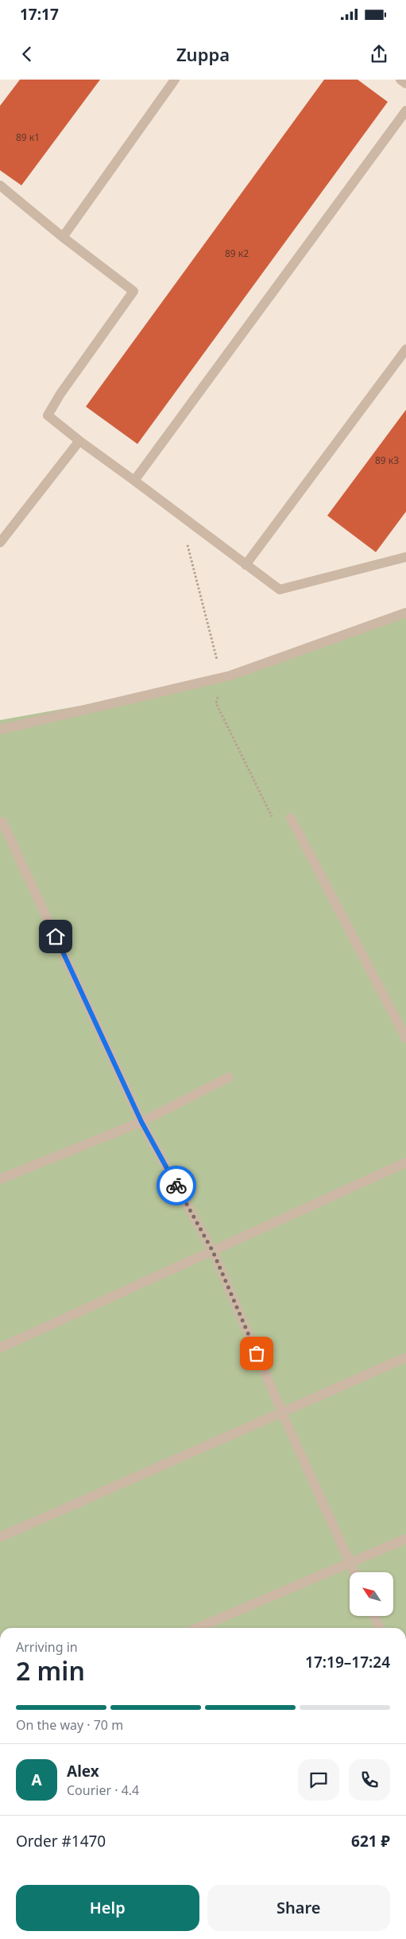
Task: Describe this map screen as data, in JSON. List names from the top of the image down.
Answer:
{
  "house_numbers": ["89 к1", "89 к2", "89 к3"],
  "north": "top left",
  "page": {
    "status": "17:17",
    "header": "Zuppa",
    "heading": ["2 min", "Arriving in", "17:19–17:24"],
    "panel": [
      "Alex",
      "Courier · 4.4",
      "Order #1470",
      "621 ₽"
    ],
    "bar": "On the way · 70 m",
    "round": "A",
    "buttons": ["Help", "Share"]
  }
}
